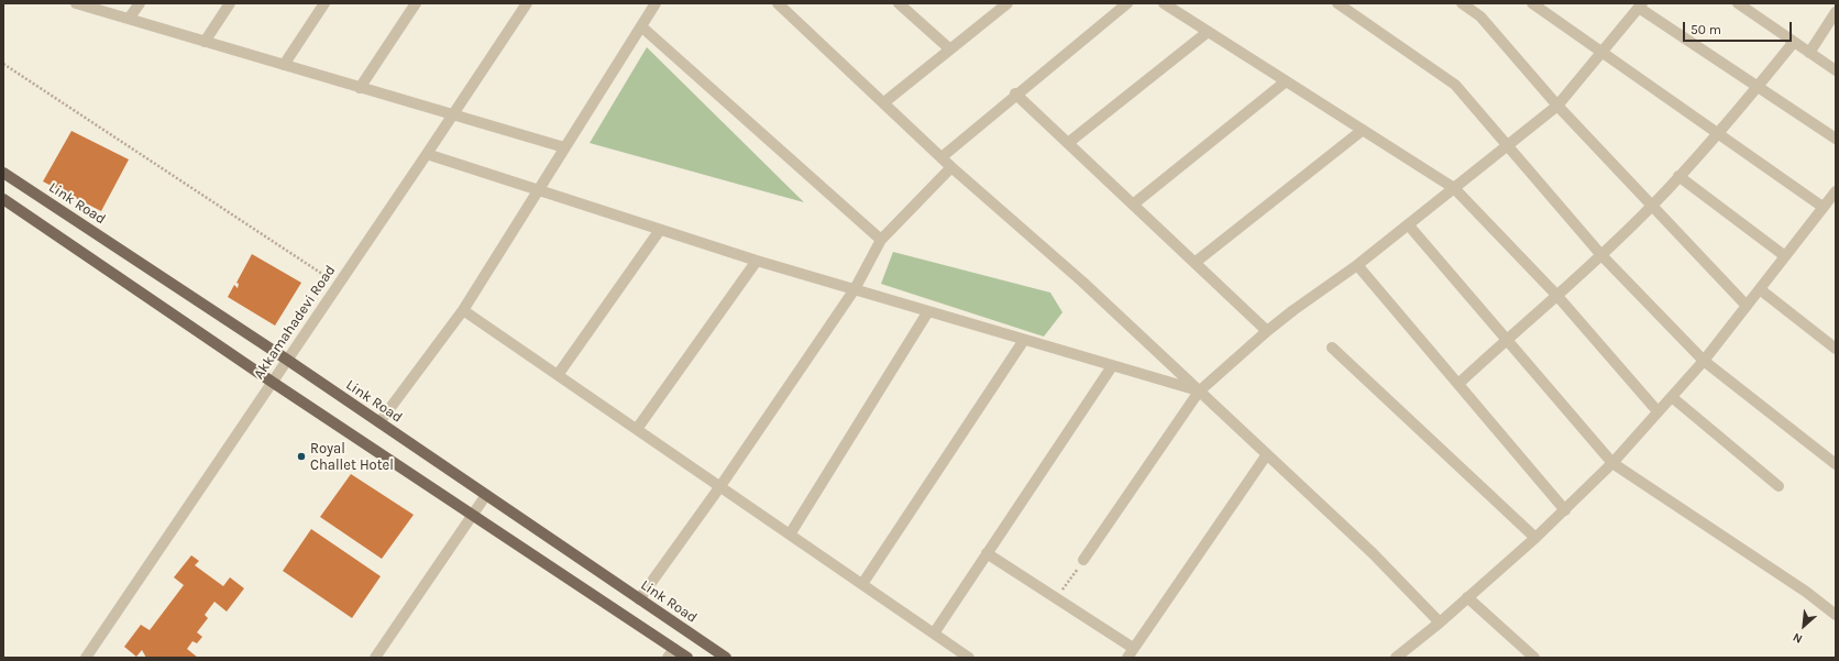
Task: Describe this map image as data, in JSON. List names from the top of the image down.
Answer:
{
  "streets": {
    "main road": ["Link Road"],
    "street": ["Akkamahadevi Road"]
  },
  "crossings": [
    ["Link Road", "Akkamahadevi Road"]
  ],
  "places": ["Royal Challet Hotel"],
  "scale_bar": "50 m",
  "north": "bottom left"
}
